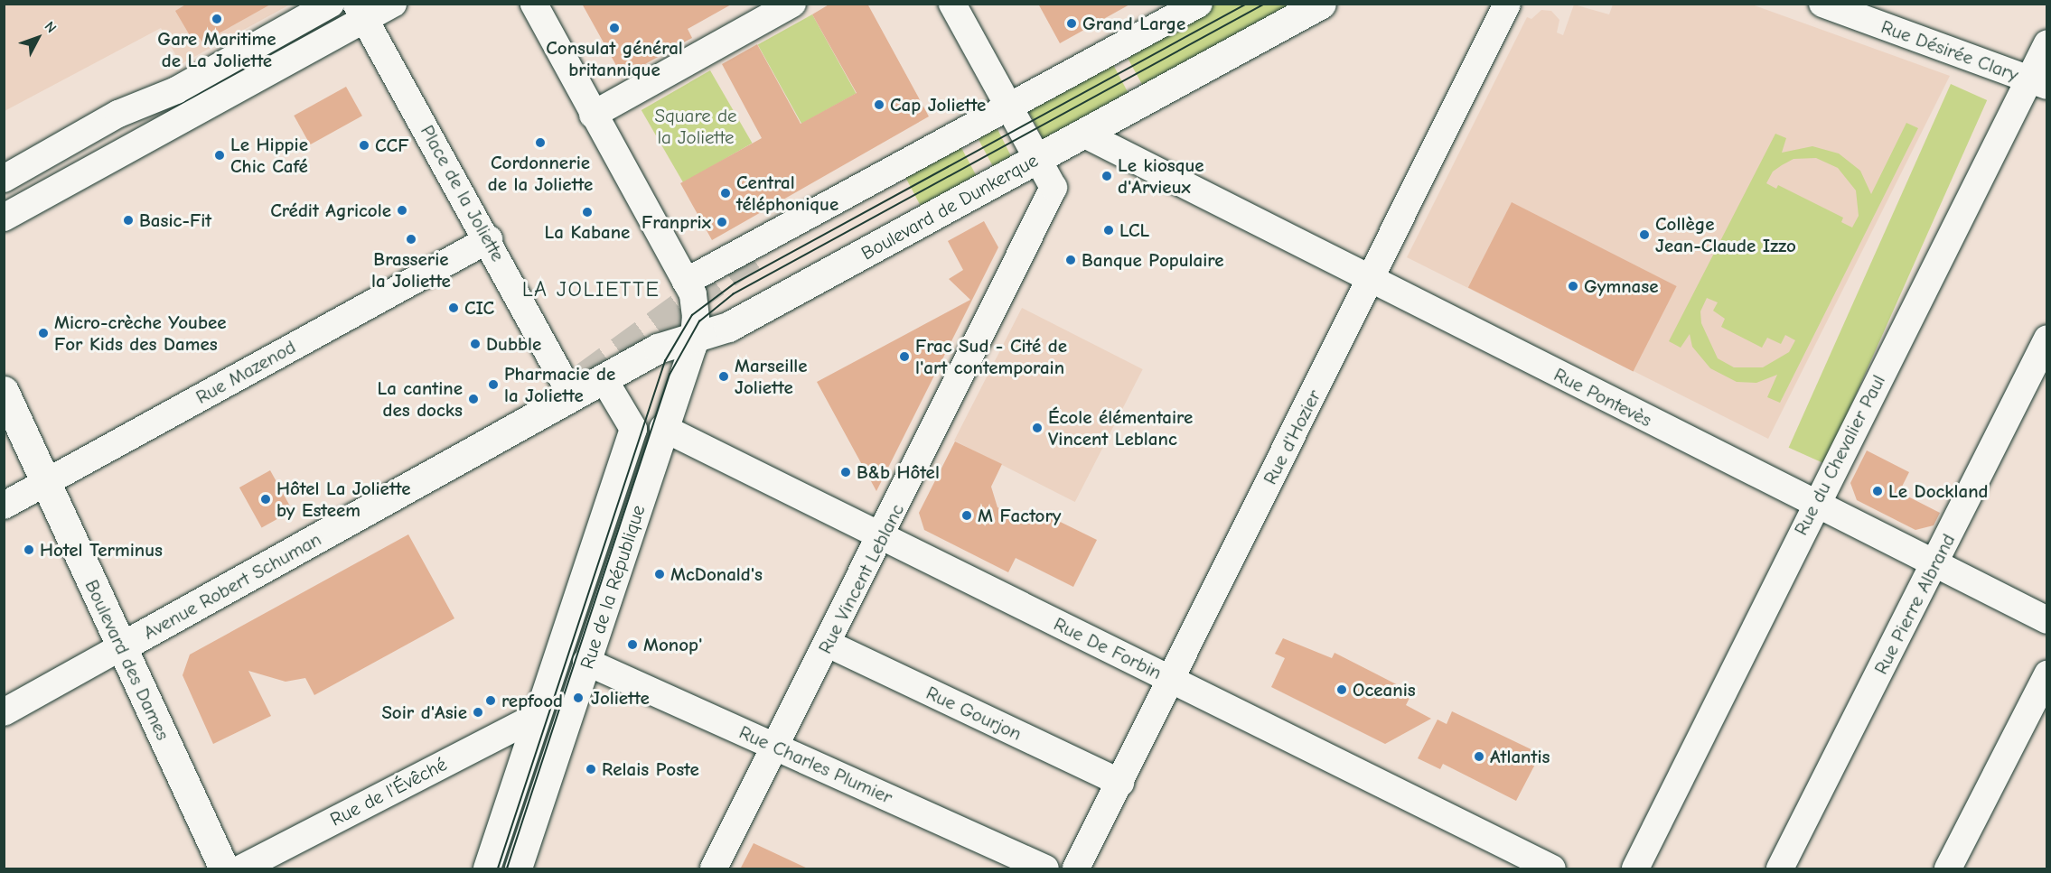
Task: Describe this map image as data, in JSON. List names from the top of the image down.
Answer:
{
  "streets": {
    "main road": ["Boulevard de Dunkerque", "Avenue Robert Schuman", "Boulevard des Dames"],
    "street": [
      "Rue Désirée Clary",
      "Place de la Joliette",
      "Rue Mazenod",
      "Rue Pontevès",
      "Rue d'Hozier",
      "Rue du Chevalier Paul",
      "Rue Vincent Leblanc",
      "Rue de la République",
      "Rue Pierre Albrand",
      "Rue De Forbin",
      "Rue Gourjon",
      "Rue Charles Plumier",
      "Rue de l'Évêché"
    ]
  },
  "crossings": [
    ["Rue Désirée Clary", "Rue du Chevalier Paul"],
    ["Place de la Joliette", "Boulevard de Dunkerque"],
    ["Place de la Joliette", "Rue Mazenod"],
    ["Place de la Joliette", "Avenue Robert Schuman"],
    ["Boulevard de Dunkerque", "Rue Pontevès"],
    ["Boulevard de Dunkerque", "Rue Vincent Leblanc"],
    ["Boulevard de Dunkerque", "Avenue Robert Schuman"],
    ["Boulevard de Dunkerque", "Rue de la République"],
    ["Rue Mazenod", "Boulevard des Dames"],
    ["Rue Pontevès", "Rue d'Hozier"],
    ["Rue Pontevès", "Rue du Chevalier Paul"],
    ["Rue Pontevès", "Rue Pierre Albrand"],
    ["Rue d'Hozier", "Rue De Forbin"],
    ["Rue d'Hozier", "Rue Gourjon"],
    ["Rue Vincent Leblanc", "Rue De Forbin"],
    ["Rue Vincent Leblanc", "Rue Gourjon"],
    ["Rue Vincent Leblanc", "Rue Charles Plumier"],
    ["Avenue Robert Schuman", "Boulevard des Dames"],
    ["Rue de la République", "Rue De Forbin"],
    ["Rue de la République", "Rue Charles Plumier"],
    ["Rue de la République", "Rue de l'Évêché"]
  ],
  "districts": ["LA JOLIETTE"],
  "parks": ["Square de la Joliette"],
  "places": [
    "Gare Maritime de La Joliette",
    "Grand Large",
    "Consulat général britannique",
    "Cap Joliette",
    "Cordonnerie de la Joliette",
    "CCF",
    "Le Hippie Chic Café",
    "Le kiosque d'Arvieux",
    "Central téléphonique",
    "Crédit Agricole",
    "La Kabane",
    "Basic-Fit",
    "Franprix",
    "LCL",
    "Collège Jean-Claude Izzo",
    "Brasserie la Joliette",
    "Banque Populaire",
    "Gymnase",
    "CIC",
    "Micro-crèche Youbee For Kids des Dames",
    "Dubble",
    "Frac Sud - Cité de l'art contemporain",
    "Marseille Joliette",
    "Pharmacie de la Joliette",
    "La cantine des docks",
    "École élémentaire Vincent Leblanc",
    "B&b Hôtel",
    "Le Dockland",
    "Hôtel La Joliette by Esteem",
    "M Factory",
    "Hotel Terminus",
    "McDonald's",
    "Monop'",
    "Oceanis",
    "Joliette",
    "repfood",
    "Soir d'Asie",
    "Atlantis",
    "Relais Poste"
  ],
  "north": "top right"
}
